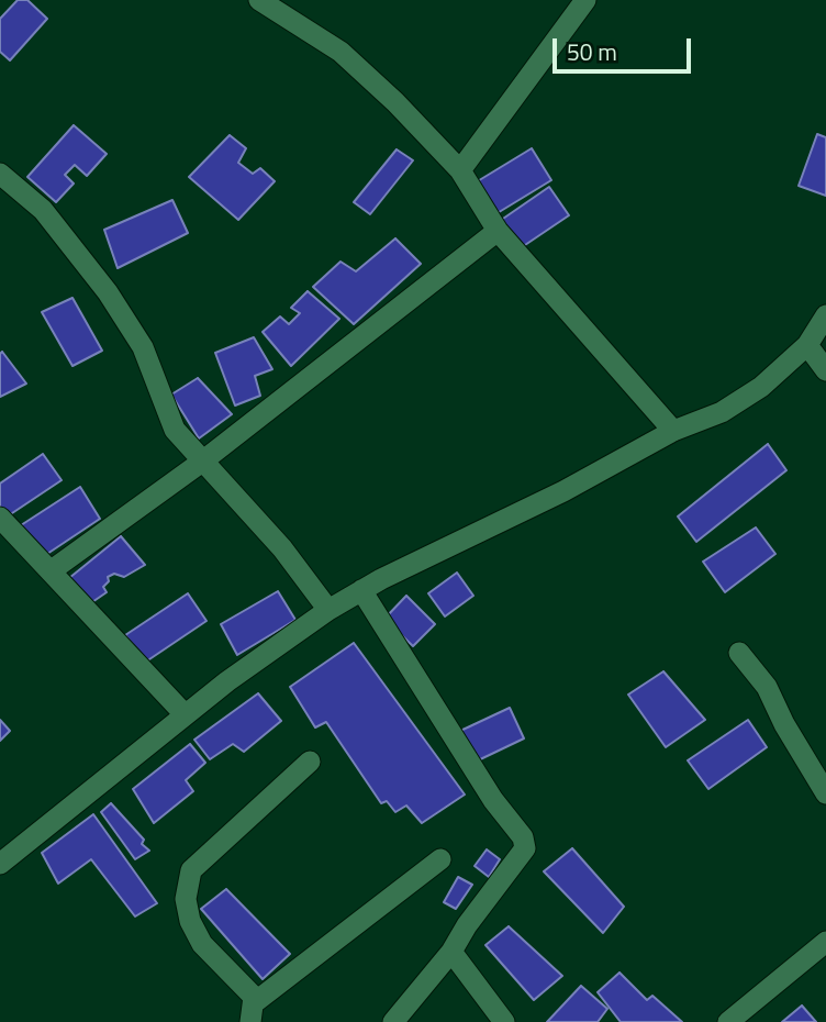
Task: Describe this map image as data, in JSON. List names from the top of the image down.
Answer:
{
  "scale_bar": "50 m"
}
